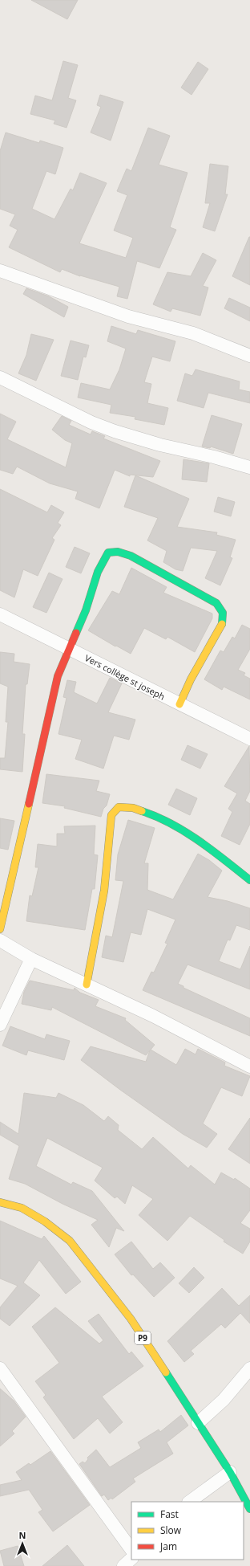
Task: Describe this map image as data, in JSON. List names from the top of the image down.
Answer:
{
  "streets": {
    "street": ["Vers collège st joseph", "P9"]
  },
  "legend": ["Fast", "Slow", "Jam"],
  "north": "top"
}
